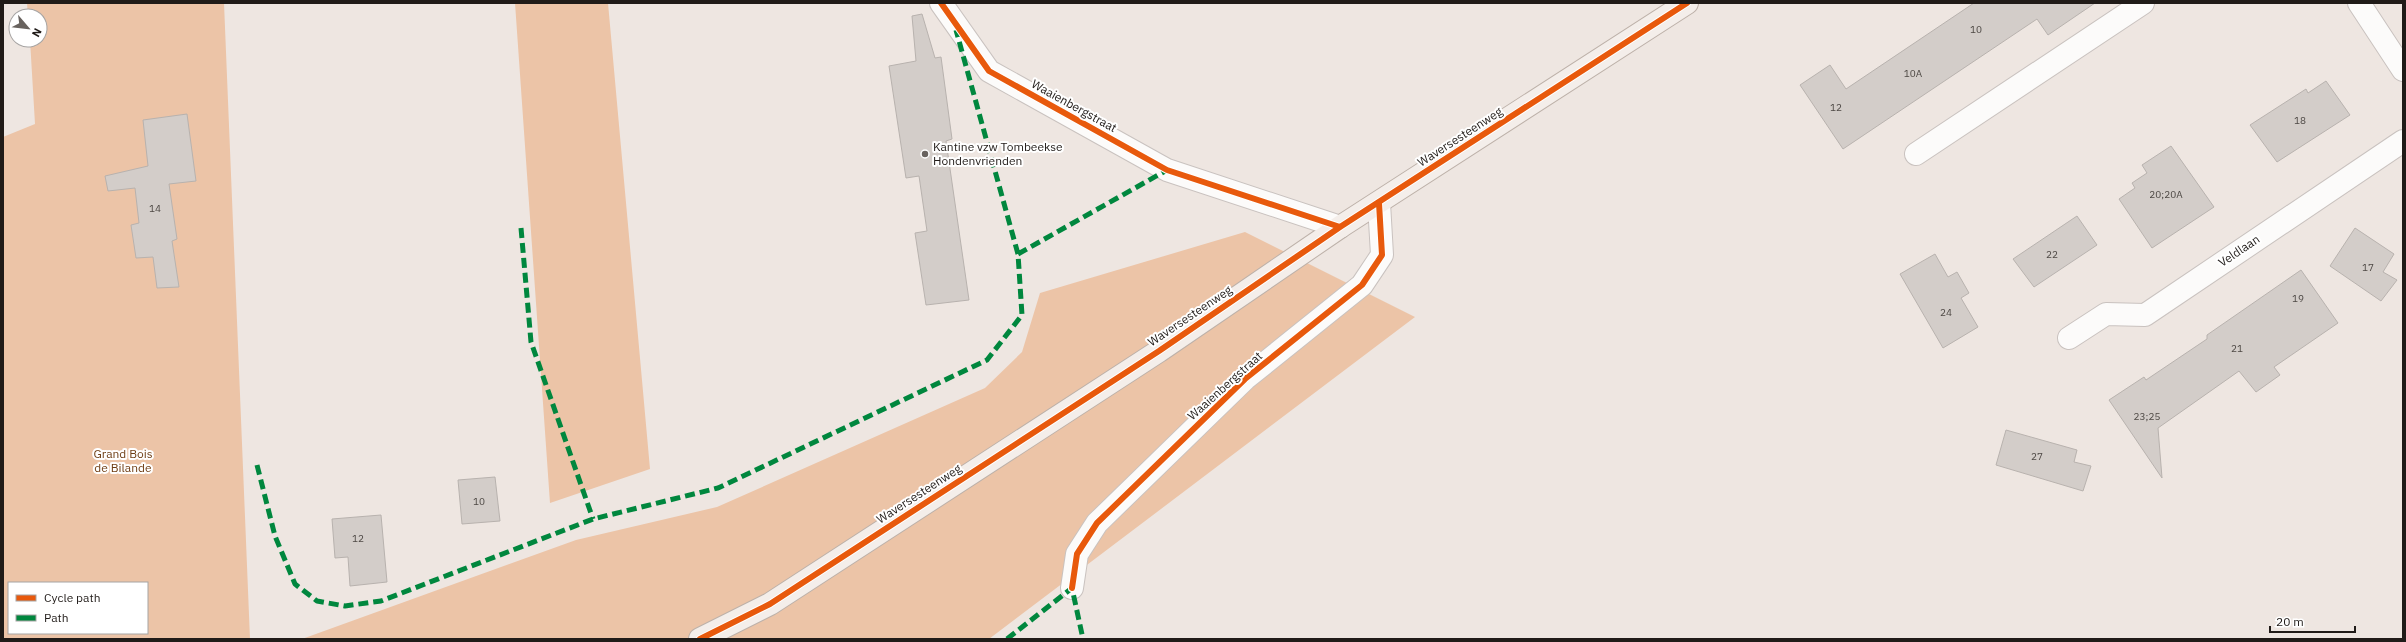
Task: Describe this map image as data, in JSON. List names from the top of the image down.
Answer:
{
  "streets": {
    "main road": ["Waversesteenweg"],
    "street": ["Waaienbergstraat", "Veldlaan"]
  },
  "crossings": [
    ["Waaienbergstraat", "Waversesteenweg"]
  ],
  "parks": ["Grand Bois de Bilande"],
  "places": ["Kantine vzw Tombeekse Hondenvrienden"],
  "house_numbers": [
    "10",
    "10A",
    "12",
    "18",
    "20;20A",
    "14",
    "22",
    "17",
    "19",
    "24",
    "21",
    "23;25",
    "27",
    "10",
    "12"
  ],
  "legend": ["Cycle path", "Path"],
  "scale_bar": "20 m",
  "north": "bottom right"
}
